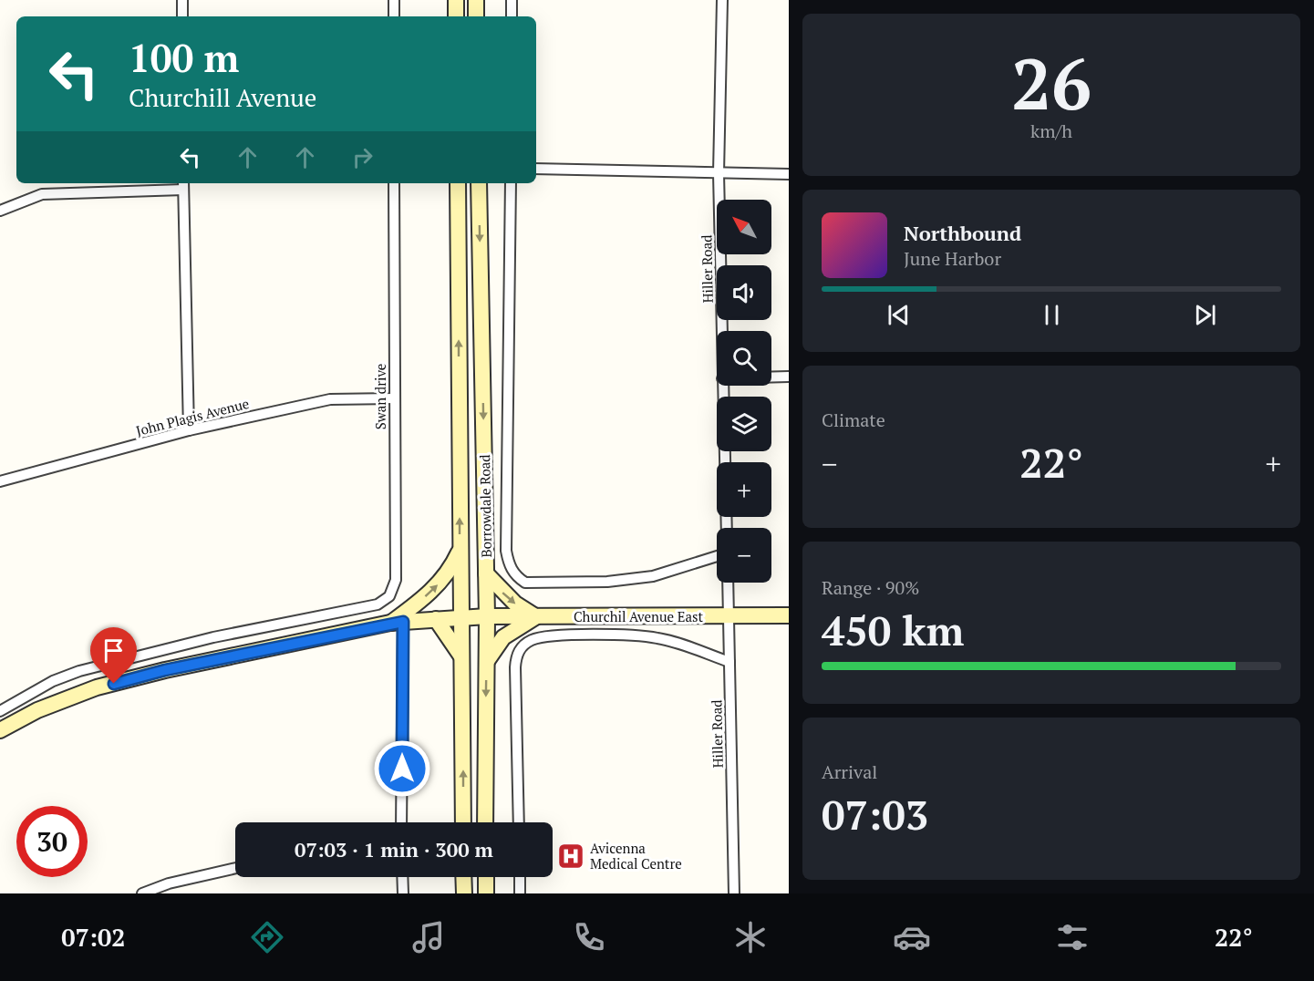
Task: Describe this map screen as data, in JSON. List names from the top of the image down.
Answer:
{
  "streets": {
    "main road": ["Borrowdale Road", "Churchil Avenue East"],
    "street": ["Hiller Road", "Swan drive", "John Plagis Avenue"]
  },
  "crossings": [
    ["Hiller Road", "Churchil Avenue East"],
    ["Swan drive", "John Plagis Avenue"],
    ["Borrowdale Road", "Churchil Avenue East"]
  ],
  "places": {
    "hospital": ["Avicenna Medical Centre"]
  },
  "north": "top left",
  "page": {
    "tile": [
      ["26", "km/h"],
      "Climate",
      ["Range · 90%", "450 km"],
      ["Arrival", "07:03"]
    ],
    "turn": ["100 m", "Churchill Avenue"],
    "map_buttons": ["+", "−"],
    "song": ["Northbound", "June Harbor"],
    "heat": ["−", "22°", "+"],
    "limit": "30",
    "trip": "07:03 · 1 min · 300 m",
    "tabs": ["07:02", "22°"]
  }
}
